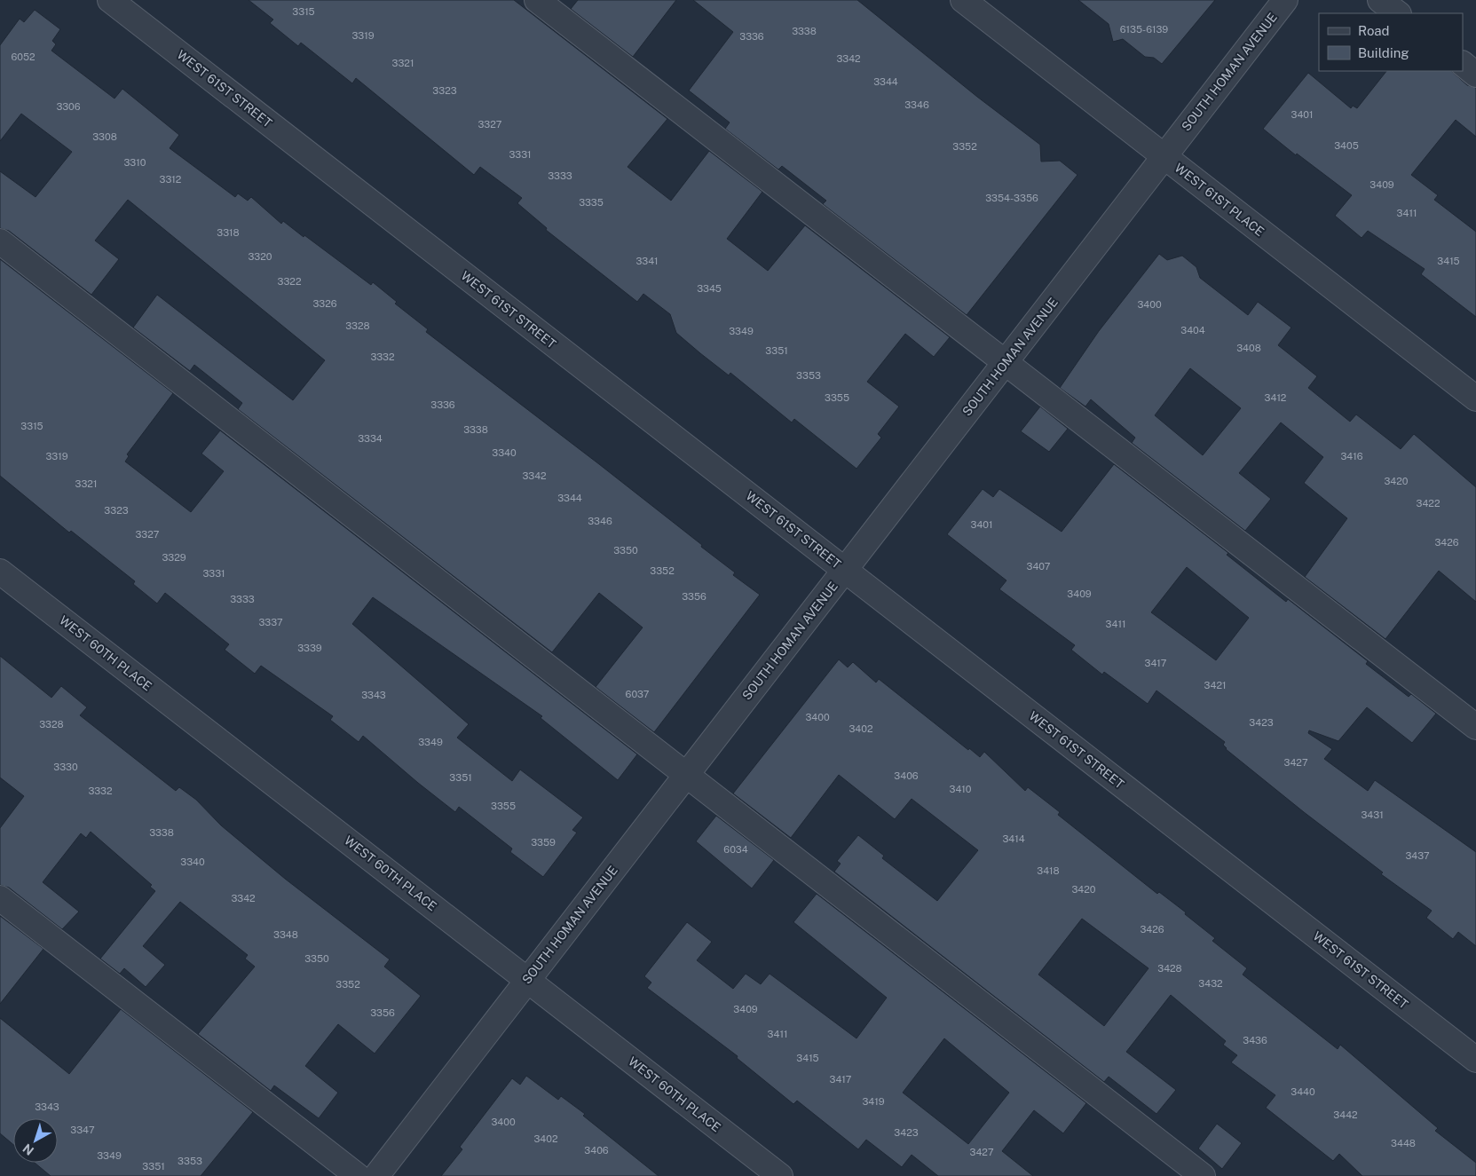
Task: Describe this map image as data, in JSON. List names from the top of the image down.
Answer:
{
  "streets": {
    "street": [
      "SOUTH HOMAN AVENUE",
      "WEST 61ST STREET",
      "WEST 61ST PLACE",
      "WEST 60TH PLACE"
    ]
  },
  "crossings": [
    ["SOUTH HOMAN AVENUE", "WEST 61ST STREET"],
    ["SOUTH HOMAN AVENUE", "WEST 61ST PLACE"],
    ["SOUTH HOMAN AVENUE", "WEST 60TH PLACE"]
  ],
  "house_numbers": [
    "3315",
    "6135-6139",
    "3338",
    "3319",
    "3336",
    "6052",
    "3342",
    "3321",
    "3344",
    "3323",
    "3346",
    "3306",
    "3401",
    "3327",
    "3308",
    "3405",
    "3352",
    "3331",
    "3310",
    "3333",
    "3312",
    "3409",
    "3354-3356",
    "3335",
    "3411",
    "3318",
    "3320",
    "3341",
    "3415",
    "3322",
    "3345",
    "3326",
    "3400",
    "3328",
    "3404",
    "3349",
    "3408",
    "3351",
    "3332",
    "3353",
    "3355",
    "3412",
    "3336",
    "3315",
    "3338",
    "3334",
    "3340",
    "3319",
    "3416",
    "3342",
    "3420",
    "3321",
    "3344",
    "3422",
    "3323",
    "3346",
    "3401",
    "3327",
    "3426",
    "3350",
    "3329",
    "3407",
    "3352",
    "3331",
    "3409",
    "3356",
    "3333",
    "3337",
    "3411",
    "3339",
    "3417",
    "3421",
    "6037",
    "3343",
    "3400",
    "3423",
    "3328",
    "3402",
    "3349",
    "3427",
    "3330",
    "3406",
    "3351",
    "3410",
    "3332",
    "3355",
    "3431",
    "3338",
    "3414",
    "3359",
    "6034",
    "3437",
    "3340",
    "3418",
    "3420",
    "3342",
    "3426",
    "3348",
    "3350",
    "3428",
    "3432",
    "3352",
    "3409",
    "3356",
    "3411",
    "3436",
    "3415",
    "3417",
    "3440",
    "3419",
    "3343",
    "3442",
    "3400",
    "3347",
    "3423",
    "3402",
    "3448",
    "3406",
    "3427",
    "3349",
    "3353",
    "3351"
  ],
  "legend": ["Road", "Building"],
  "north": "bottom left"
}
